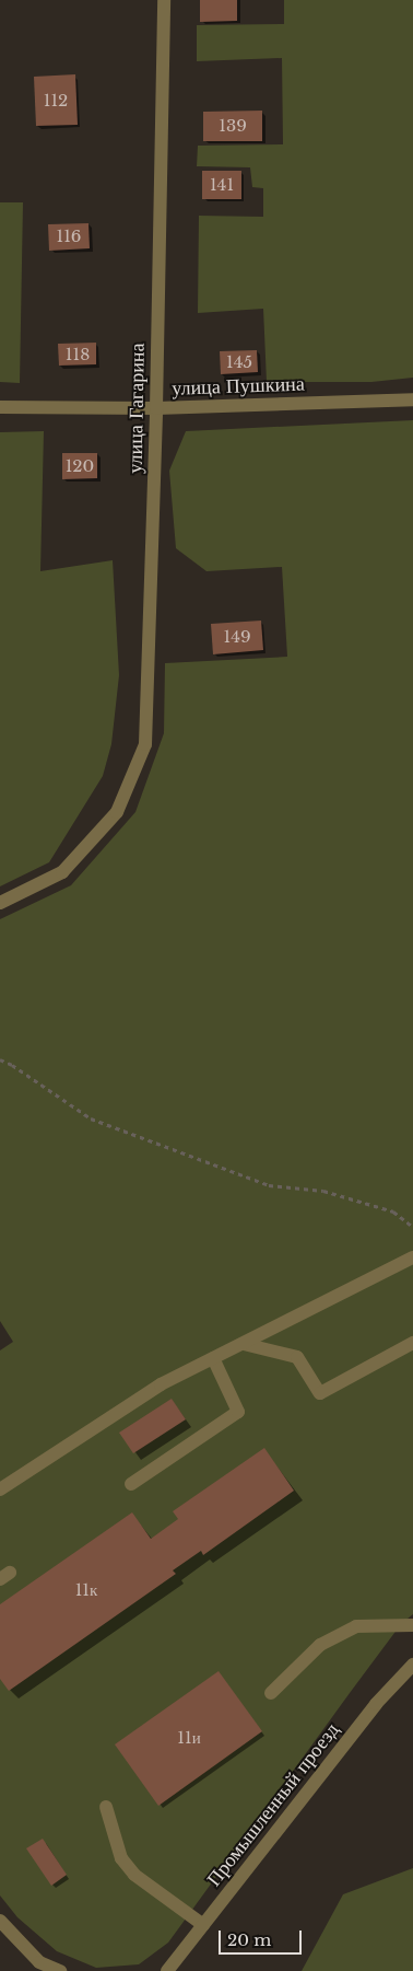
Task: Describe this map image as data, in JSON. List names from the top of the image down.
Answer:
{
  "streets": {
    "street": ["улица Пушкина", "улица Гагарина", "Промышленный проезд"]
  },
  "crossings": [
    ["улица Пушкина", "улица Гагарина"]
  ],
  "house_numbers": [
    "112",
    "139",
    "141",
    "116",
    "118",
    "145",
    "120",
    "149",
    "11к",
    "11и"
  ],
  "scale_bar": "20 m"
}
